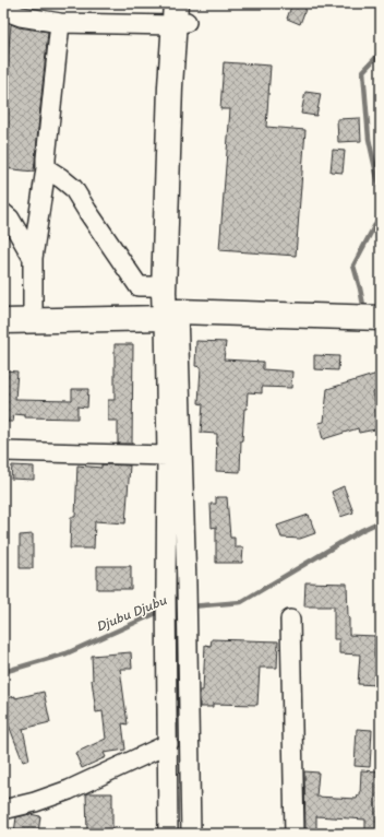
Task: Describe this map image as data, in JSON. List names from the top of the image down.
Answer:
{
  "water": ["Djubu Djubu"]
}
